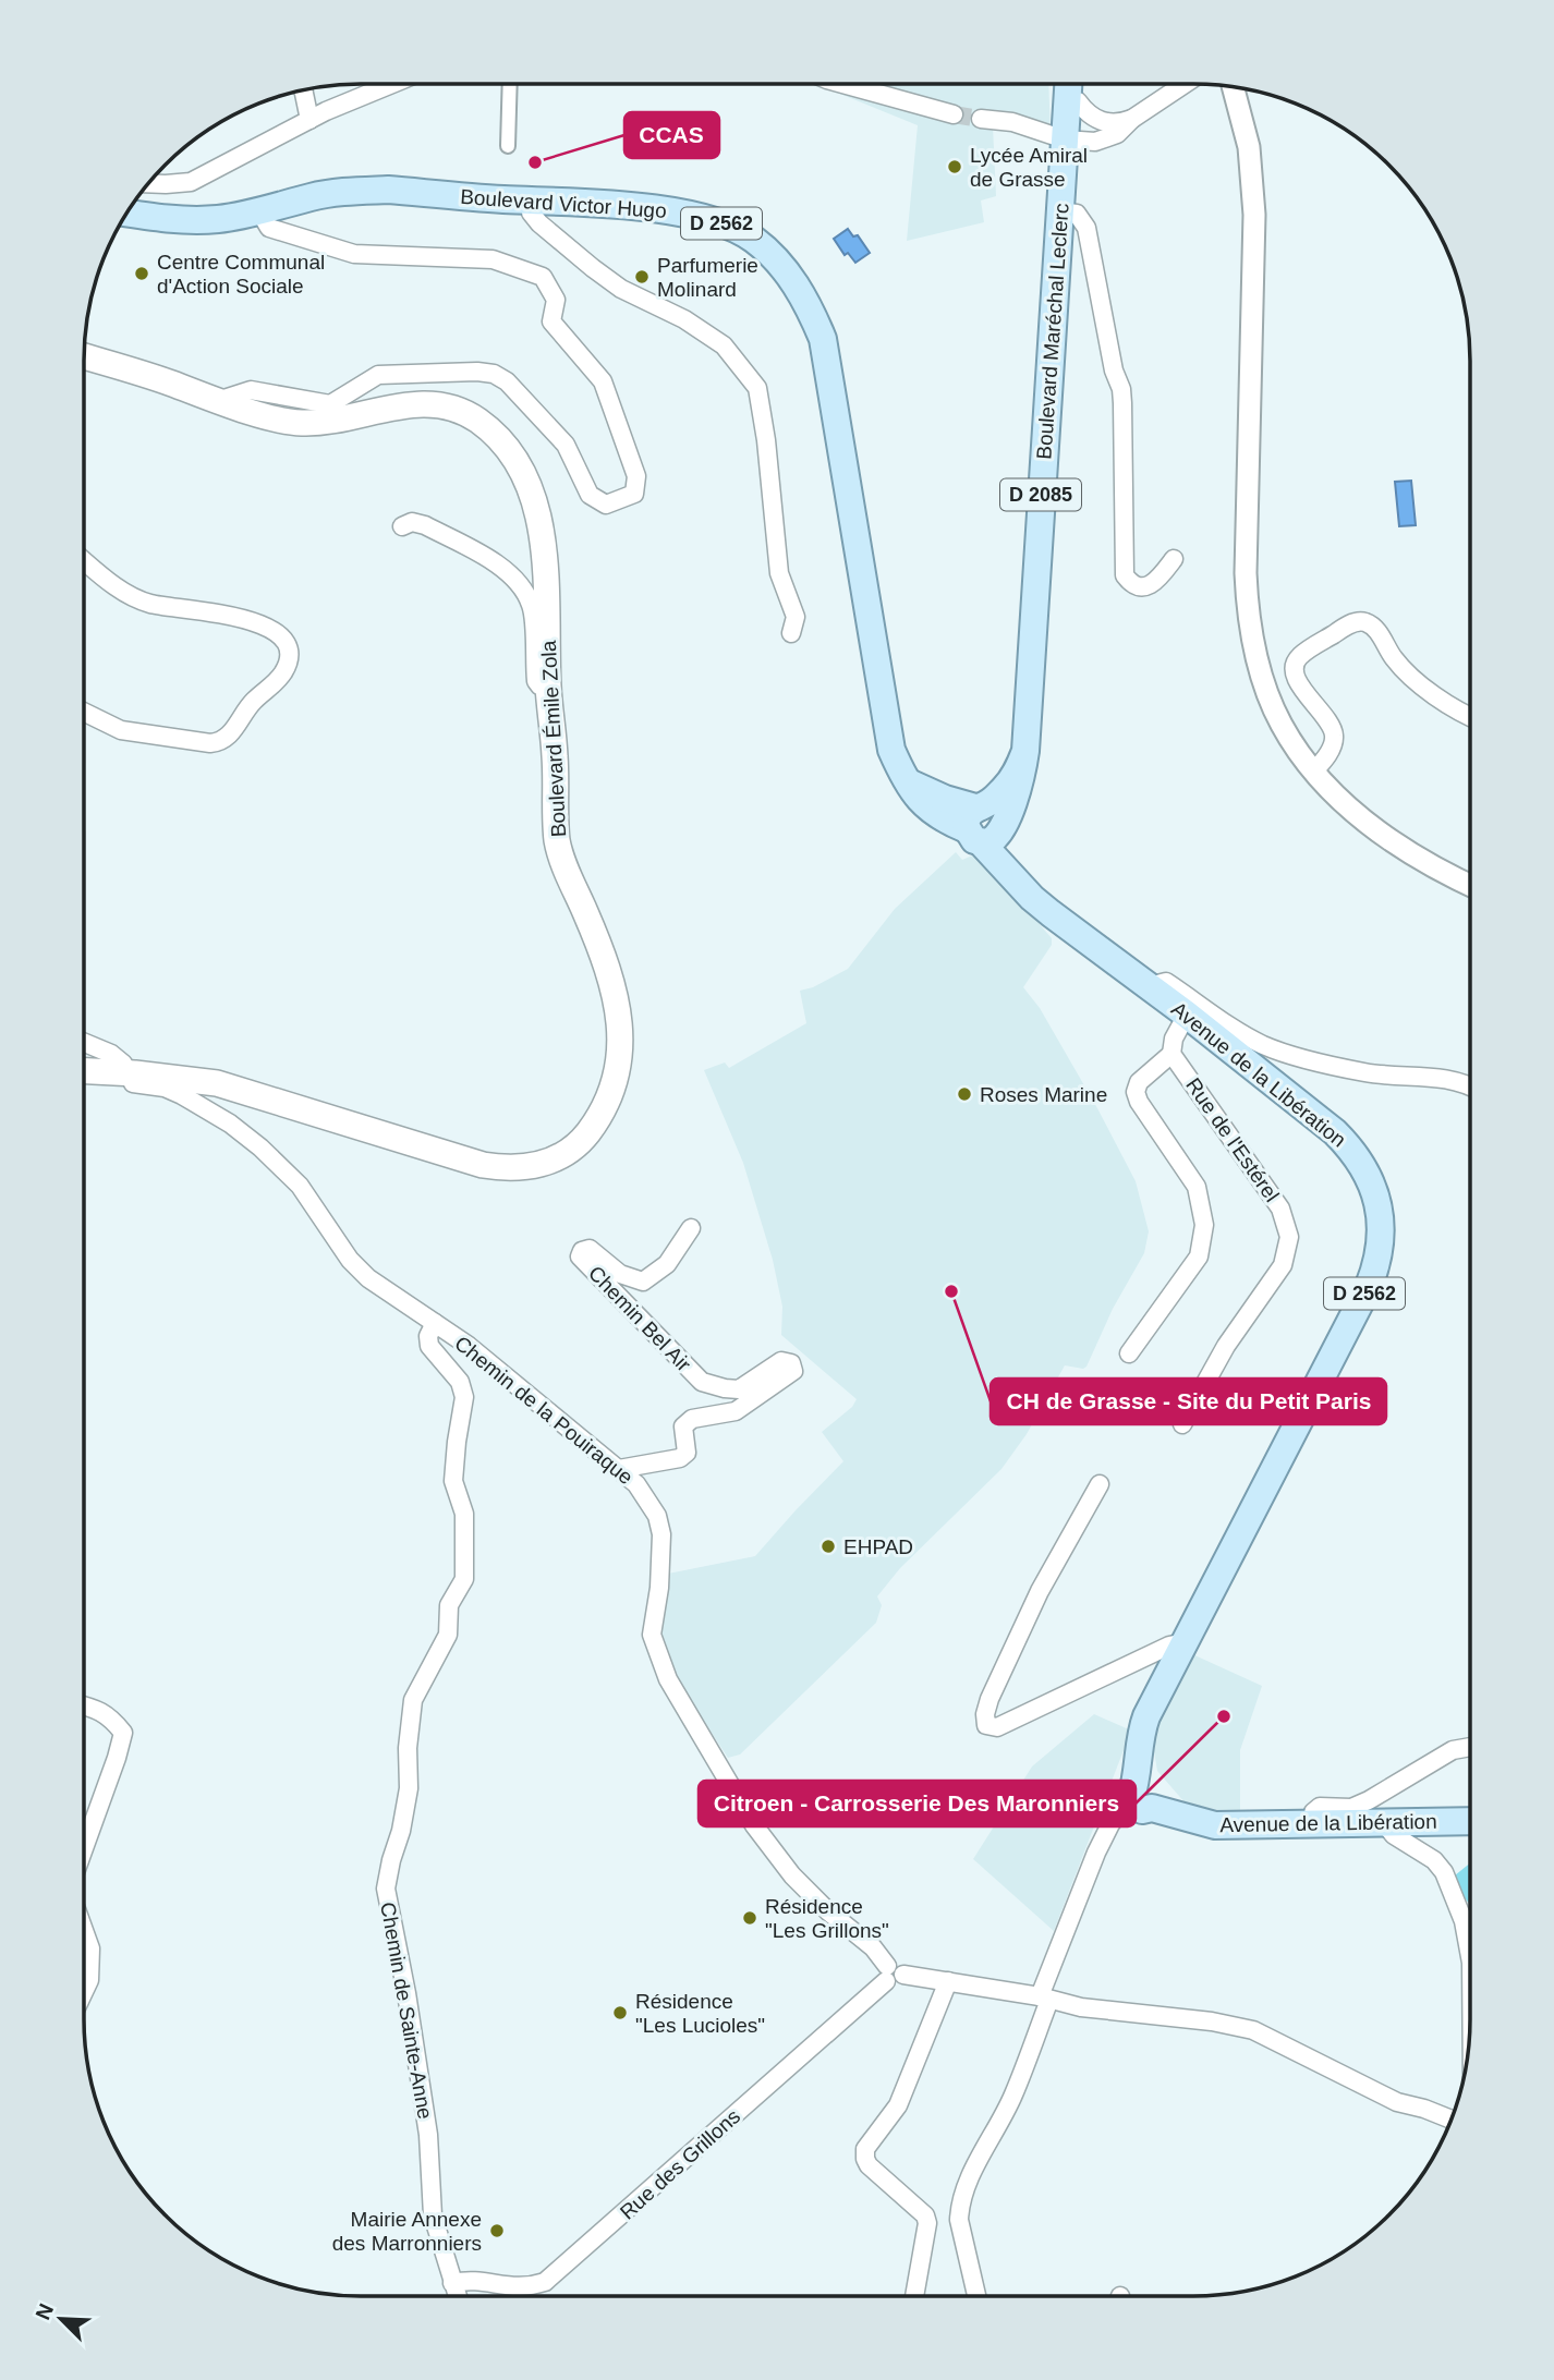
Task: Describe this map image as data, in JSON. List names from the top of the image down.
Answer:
{
  "streets": {
    "main road": [
      "Boulevard Victor Hugo",
      "D 2562",
      "Boulevard Maréchal Leclerc",
      "D 2085",
      "Boulevard Émile Zola",
      "Avenue de la Libération"
    ],
    "street": [
      "Rue de l'Estérel",
      "Chemin Bel Air",
      "Chemin de la Pouiraque",
      "Chemin de Sainte-Anne",
      "Rue des Grillons"
    ]
  },
  "crossings": [
    ["Boulevard Victor Hugo", "Boulevard Maréchal Leclerc"],
    ["Boulevard Victor Hugo", "Avenue de la Libération"],
    ["Boulevard Maréchal Leclerc", "Avenue de la Libération"],
    ["Chemin Bel Air", "Chemin de la Pouiraque"],
    ["Chemin de la Pouiraque", "Chemin de Sainte-Anne"],
    ["Chemin de la Pouiraque", "Rue des Grillons"],
    ["Chemin de Sainte-Anne", "Rue des Grillons"]
  ],
  "places": [
    "CCAS",
    "Lycée Amiral de Grasse",
    "Centre Communal d'Action Sociale",
    "Parfumerie Molinard",
    "Roses Marine",
    "CH de Grasse - Site du Petit Paris",
    "EHPAD",
    "Citroen - Carrosserie Des Maronniers",
    "Résidence \"Les Grillons\"",
    "Résidence \"Les Lucioles\"",
    "Mairie Annexe des Marronniers"
  ],
  "north": "top left"
}
